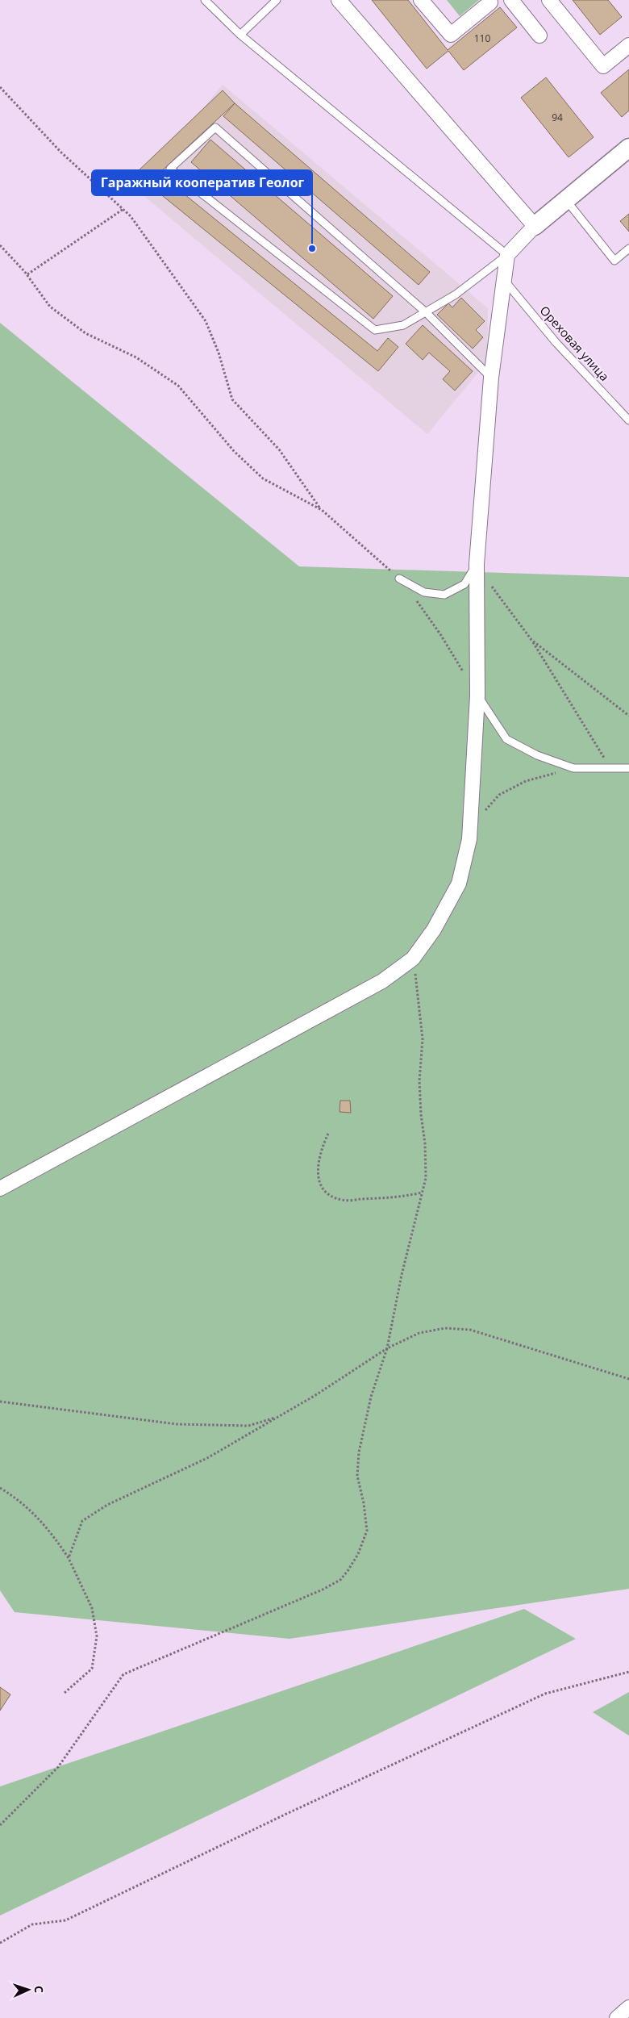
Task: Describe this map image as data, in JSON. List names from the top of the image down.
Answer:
{
  "streets": {
    "lane": ["Ореховая улица"]
  },
  "places": ["Гаражный кооператив Геолог"],
  "house_numbers": ["110", "94"],
  "north": "right"
}
